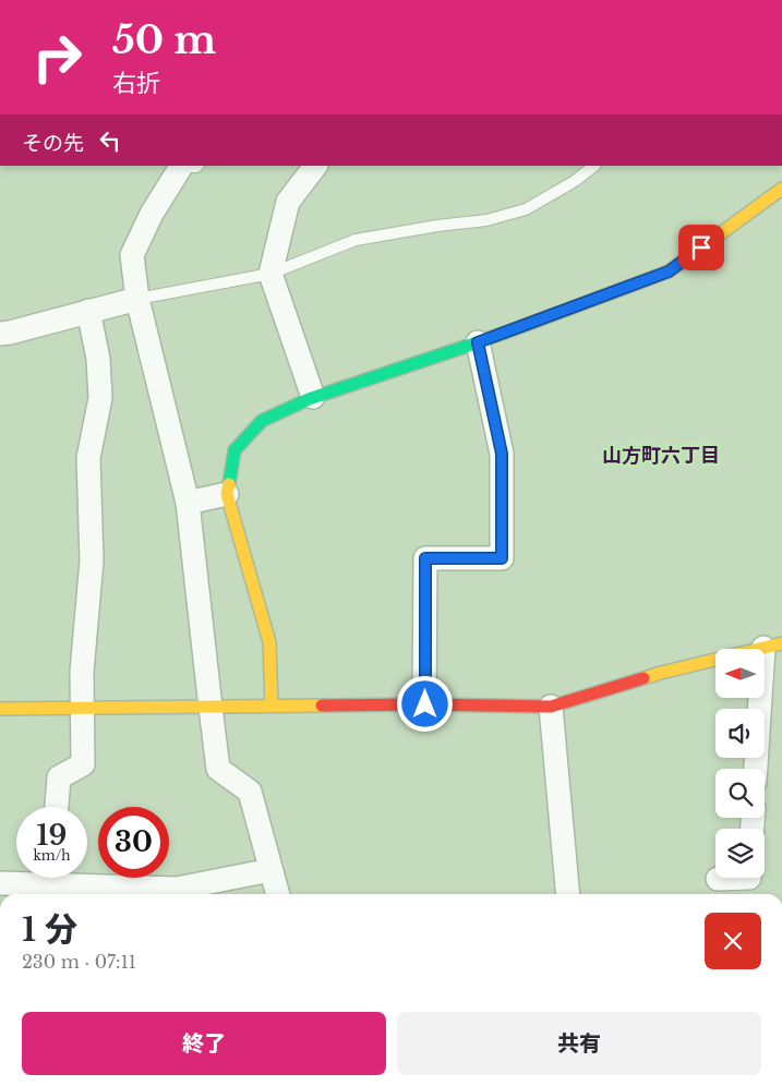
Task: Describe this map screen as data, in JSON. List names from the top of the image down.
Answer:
{
  "districts": ["山方町六丁目"],
  "north": "left",
  "page": {
    "turn": ["50 m", "右折"],
    "then": "その先",
    "speed": "19 km/h",
    "limit": "30",
    "heading": ["1 分", "230 m · 07:11"],
    "buttons": ["終了", "共有"]
  }
}
